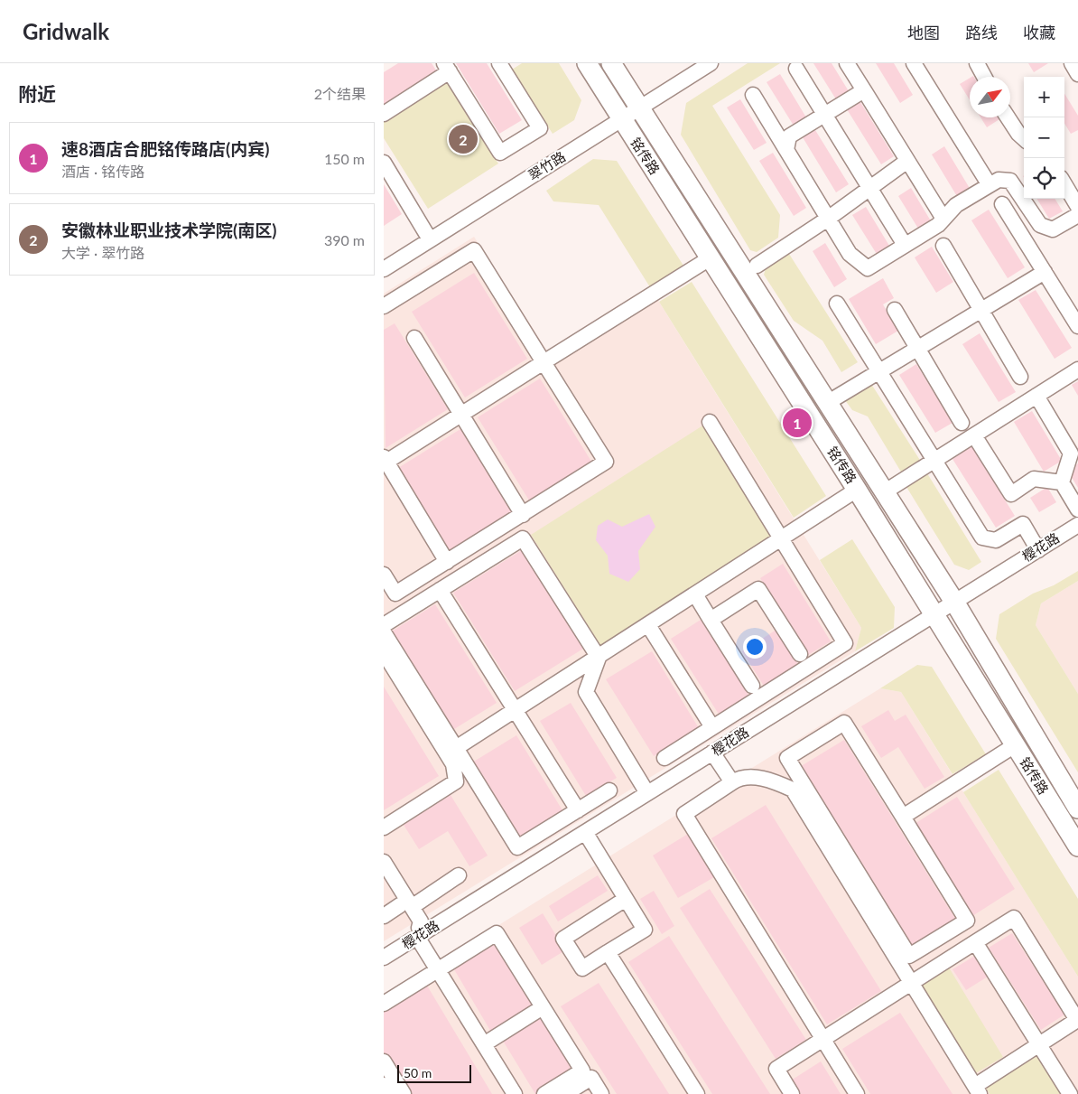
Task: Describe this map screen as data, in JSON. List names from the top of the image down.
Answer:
{
  "streets": {
    "main road": ["铭传路"],
    "street": ["翠竹路", "樱花路"]
  },
  "crossings": [
    ["铭传路", "翠竹路"],
    ["铭传路", "樱花路"]
  ],
  "scale_bar": "50 m",
  "north": "top right",
  "page": {
    "header": "Gridwalk",
    "nav": ["地图", "路线", "收藏"],
    "heading": ["附近", "2个结果"],
    "map_buttons": ["+", "−"],
    "list": [
      {
        "mark": "1",
        "name": "速8酒店合肥铭传路店(内宾)",
        "note": "酒店 · 铭传路",
        "value": "150 m"
      },
      {
        "mark": "2",
        "name": "安徽林业职业技术学院(南区)",
        "note": "大学 · 翠竹路",
        "value": "390 m"
      }
    ],
    "pins": ["2", "1"],
    "scale": "50 m"
  }
}
